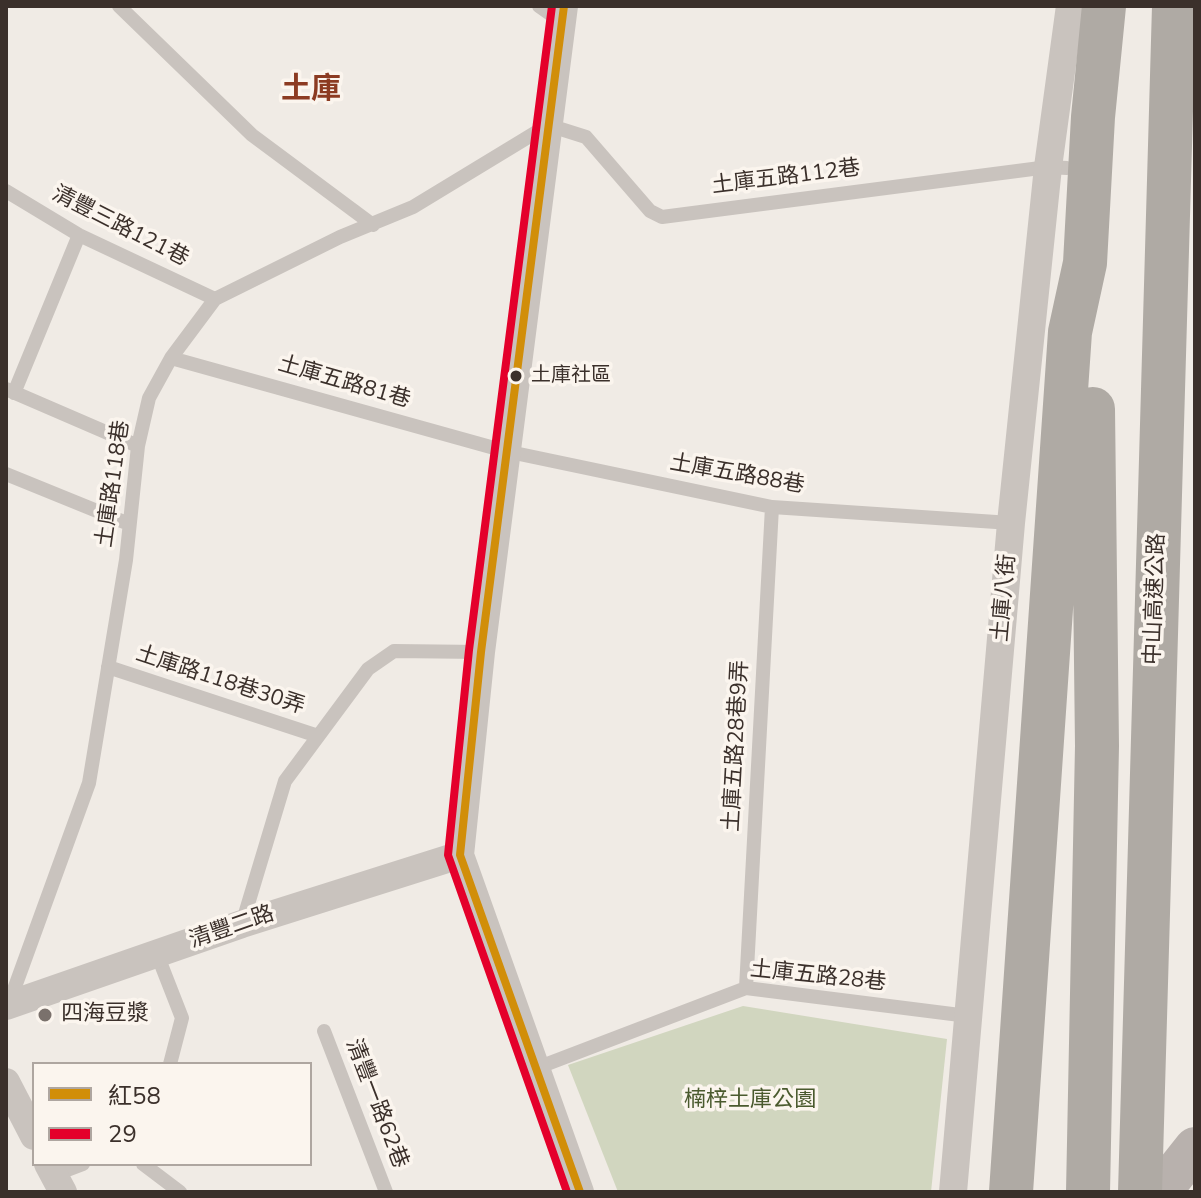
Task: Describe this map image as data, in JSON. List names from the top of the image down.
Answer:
{
  "streets": {
    "highway": ["中山高速公路"],
    "street": ["土庫八街", "清豐二路"],
    "lane": [
      "土庫五路112巷",
      "清豐三路121巷",
      "土庫五路81巷",
      "土庫五路88巷",
      "土庫路118巷",
      "土庫路118巷30弄",
      "土庫五路28巷9弄",
      "土庫五路28巷",
      "清豐一路62巷"
    ]
  },
  "crossings": [
    ["土庫五路112巷", "土庫路118巷"],
    ["土庫五路112巷", "土庫八街"],
    ["清豐三路121巷", "土庫路118巷"],
    ["土庫五路81巷", "土庫五路88巷"],
    ["土庫五路81巷", "土庫路118巷"],
    ["土庫五路88巷", "土庫八街"],
    ["土庫五路88巷", "土庫五路28巷9弄"],
    ["土庫路118巷", "土庫路118巷30弄"],
    ["土庫路118巷", "清豐二路"],
    ["土庫八街", "土庫五路28巷"],
    ["土庫五路28巷9弄", "土庫五路28巷"]
  ],
  "districts": ["土庫"],
  "parks": ["楠梓土庫公園"],
  "places": ["土庫社區", "四海豆漿"],
  "lines": ["transit line 紅58", "transit line 29"],
  "legend": ["紅58", "29"]
}
